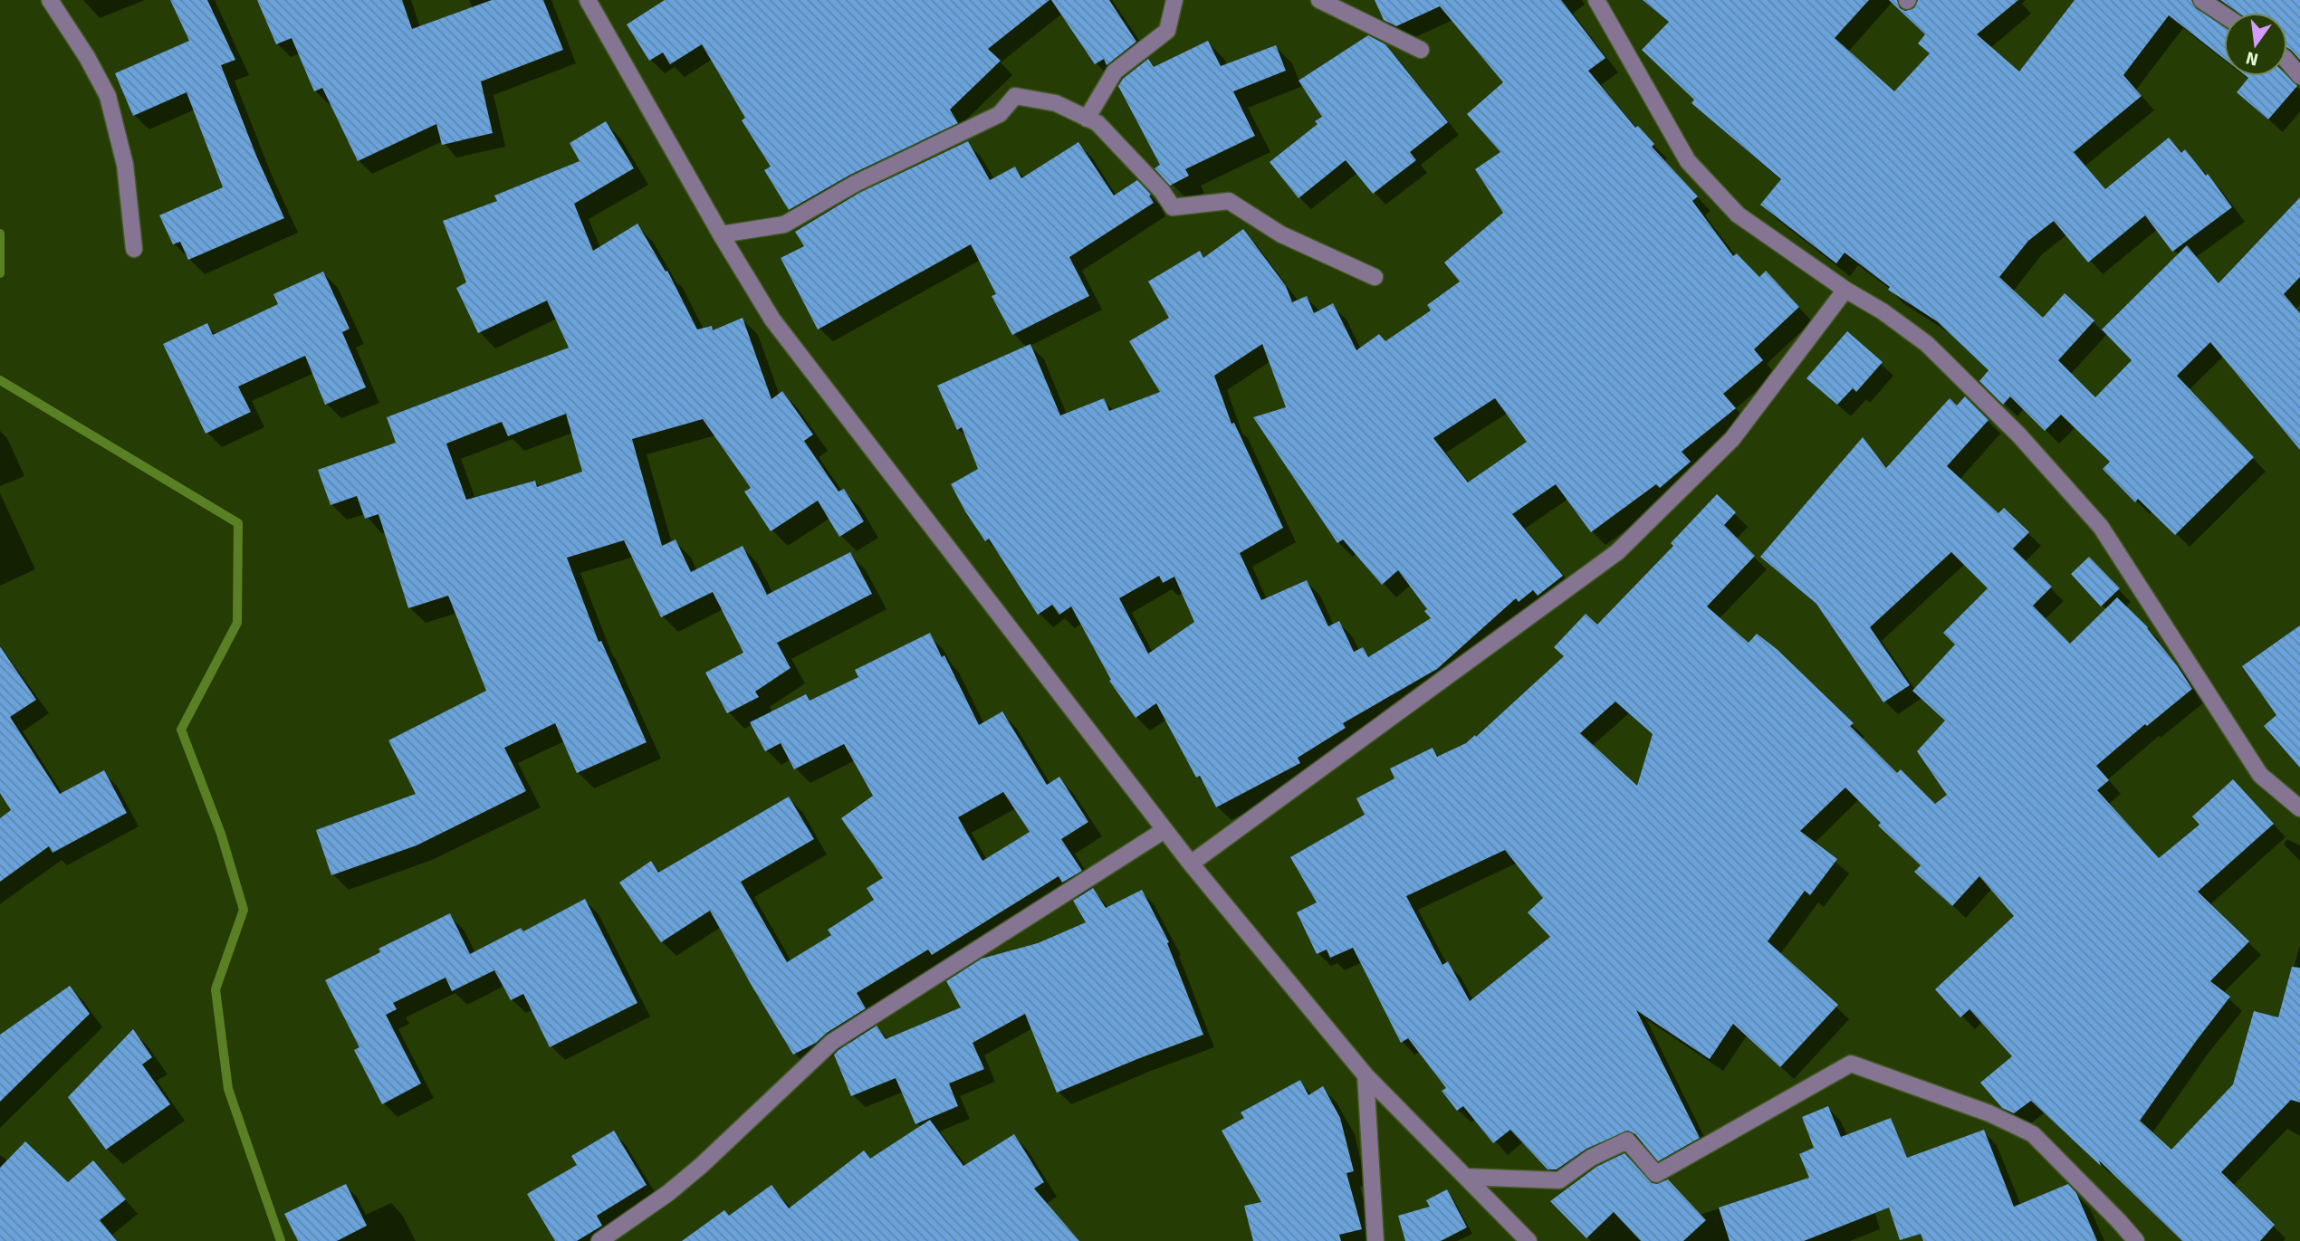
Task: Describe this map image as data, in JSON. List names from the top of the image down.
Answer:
{
  "north": "bottom"
}
